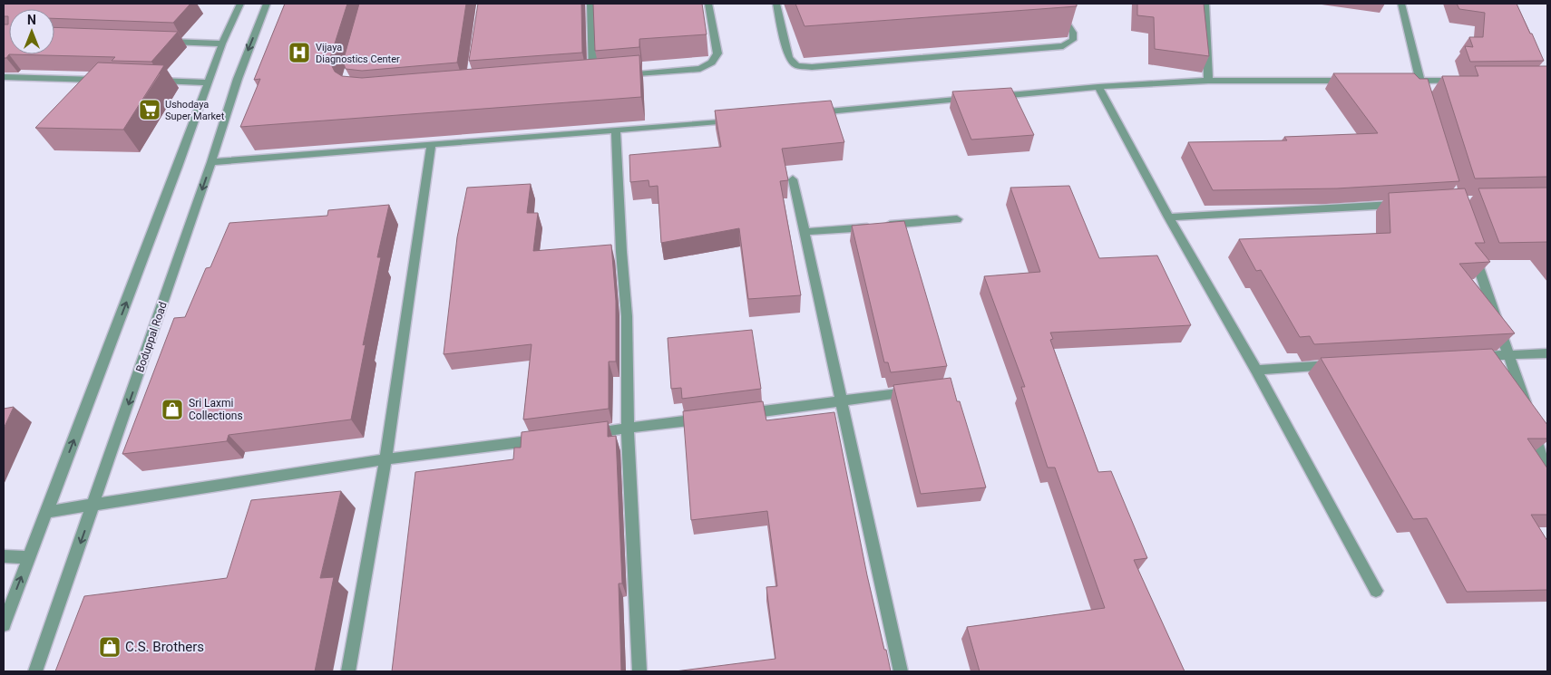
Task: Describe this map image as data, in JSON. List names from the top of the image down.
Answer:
{
  "streets": {
    "street": ["Boduppal Road"]
  },
  "places": {
    "hospital": ["Vijaya Diagnostics Center"],
    "supermarket": ["Ushodaya Super Market"],
    "shop": ["Sri Laxmi Collections", "C.S. Brothers"]
  },
  "north": "top"
}
